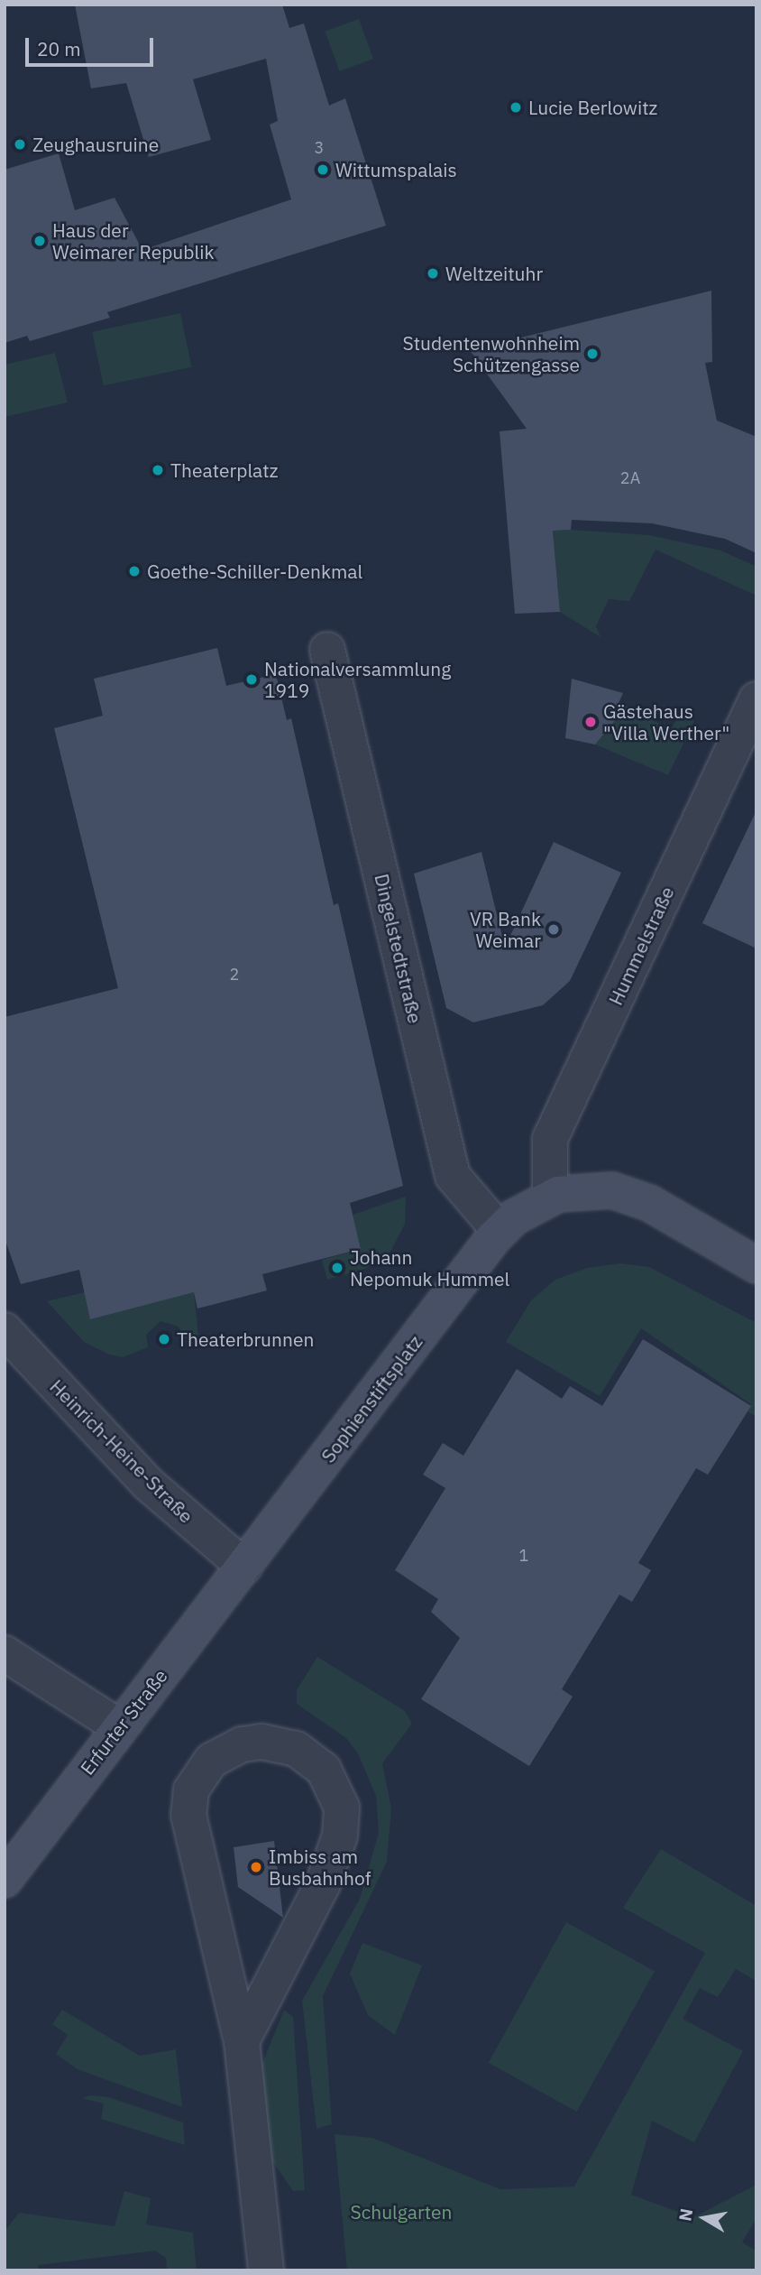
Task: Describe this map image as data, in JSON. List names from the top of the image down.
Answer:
{
  "streets": {
    "street": [
      "Hummelstraße",
      "Dingelstedtstraße",
      "Sophienstiftsplatz",
      "Heinrich-Heine-Straße",
      "Erfurter Straße"
    ]
  },
  "crossings": [
    ["Hummelstraße", "Sophienstiftsplatz"],
    ["Dingelstedtstraße", "Sophienstiftsplatz"],
    ["Sophienstiftsplatz", "Heinrich-Heine-Straße"],
    ["Sophienstiftsplatz", "Erfurter Straße"],
    ["Heinrich-Heine-Straße", "Erfurter Straße"]
  ],
  "parks": ["Schulgarten"],
  "places": [
    "Lucie Berlowitz",
    "Zeughausruine",
    "Wittumspalais",
    "Haus der Weimarer Republik",
    "Weltzeituhr",
    "Studentenwohnheim Schützengasse",
    "Theaterplatz",
    "Goethe-Schiller-Denkmal",
    "Nationalversammlung 1919",
    "Gästehaus \"Villa Werther\"",
    "VR Bank Weimar",
    "Johann Nepomuk Hummel",
    "Theaterbrunnen",
    "Imbiss am Busbahnhof"
  ],
  "house_numbers": [
    "3",
    "2A",
    "2",
    "1"
  ],
  "scale_bar": "20 m",
  "north": "left"
}
